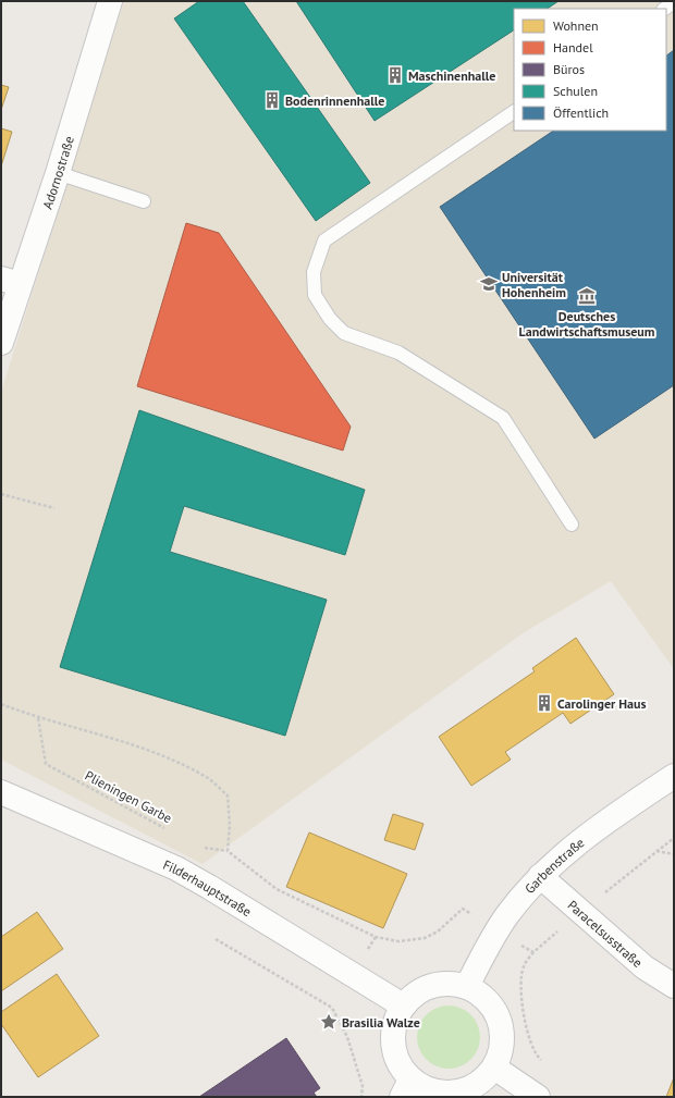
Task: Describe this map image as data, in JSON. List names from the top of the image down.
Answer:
{
  "streets": {
    "main road": [
      "Adornostraße",
      "Garbenstraße",
      "Filderhauptstraße",
      "Paracelsusstraße"
    ],
    "path": ["Plieningen Garbe"]
  },
  "crossings": [
    ["Garbenstraße", "Filderhauptstraße"],
    ["Garbenstraße", "Paracelsusstraße"]
  ],
  "places": {
    "building": ["Maschinenhalle", "Bodenrinnenhalle", "Carolinger Haus"],
    "school or university": ["Universität Hohenheim"],
    "museum": ["Deutsches Landwirtschaftsmuseum"],
    "place": ["Brasilia Walze"]
  },
  "legend": [
    "Wohnen",
    "Handel",
    "Büros",
    "Schulen",
    "Öffentlich"
  ]
}
